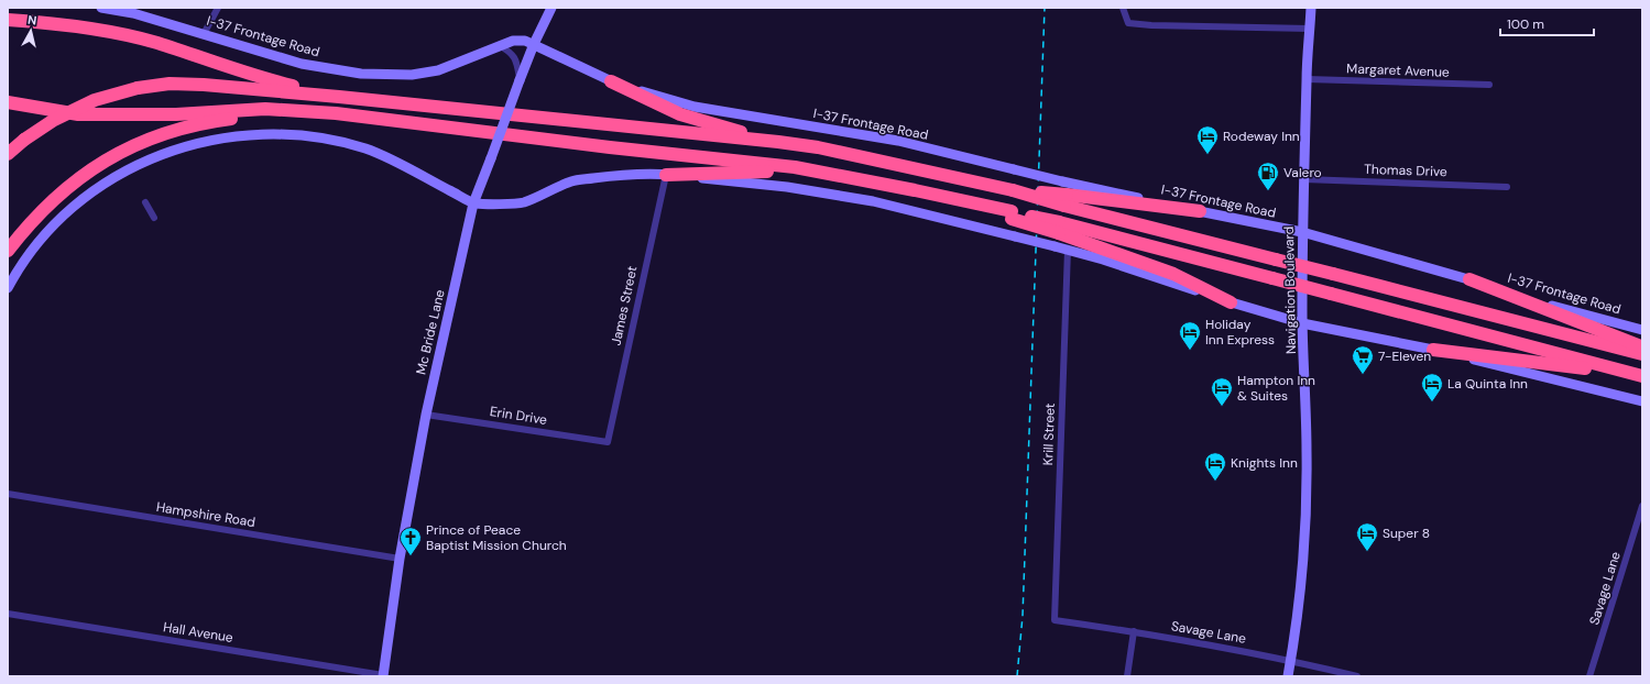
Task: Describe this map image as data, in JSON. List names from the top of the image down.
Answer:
{
  "streets": {
    "main road": ["I-37 Frontage Road", "Navigation Boulevard", "Mc Bride Lane"],
    "street": [
      "Margaret Avenue",
      "Thomas Drive",
      "James Street",
      "Erin Drive",
      "Krill Street",
      "Hampshire Road",
      "Savage Lane",
      "Hall Avenue"
    ]
  },
  "crossings": [
    ["I-37 Frontage Road", "Navigation Boulevard"],
    ["I-37 Frontage Road", "Mc Bride Lane"],
    ["Margaret Avenue", "Navigation Boulevard"],
    ["Thomas Drive", "Navigation Boulevard"],
    ["Navigation Boulevard", "Savage Lane"],
    ["James Street", "Erin Drive"],
    ["Mc Bride Lane", "Erin Drive"],
    ["Mc Bride Lane", "Hampshire Road"],
    ["Mc Bride Lane", "Hall Avenue"],
    ["Krill Street", "Savage Lane"]
  ],
  "places": {
    "hotel": [
      "Rodeway Inn",
      "Holiday Inn Express",
      "La Quinta Inn",
      "Hampton Inn & Suites",
      "Knights Inn",
      "Super 8"
    ],
    "fuel station": ["Valero"],
    "supermarket": ["7-Eleven"],
    "church": ["Prince of Peace Baptist Mission Church"]
  },
  "scale_bar": "100 m",
  "north": "top"
}
